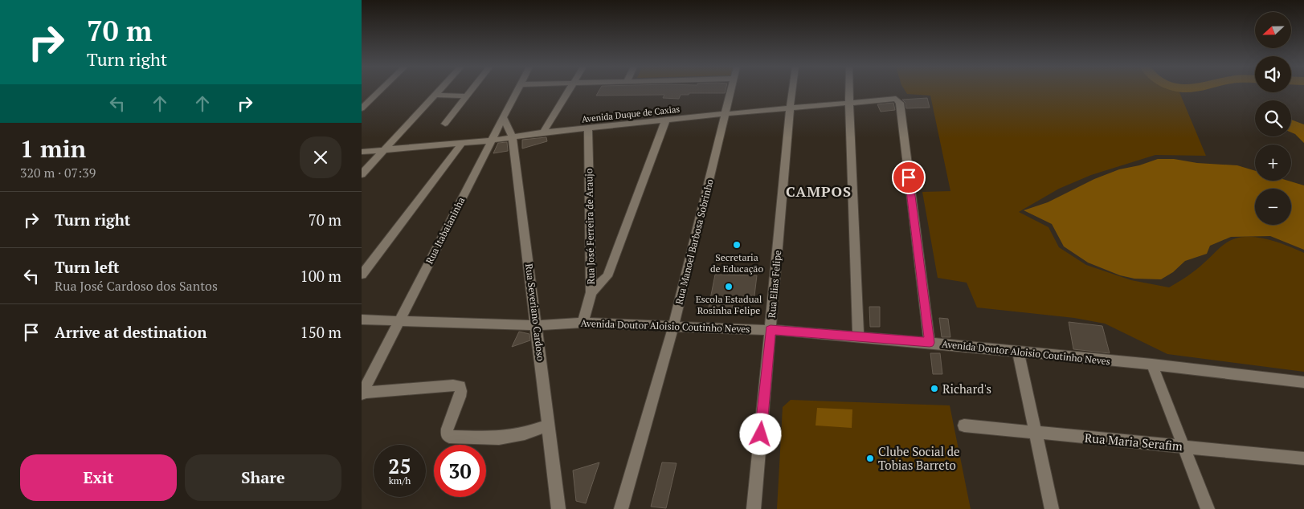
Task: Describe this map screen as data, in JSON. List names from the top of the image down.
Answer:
{
  "streets": {
    "street": [
      "Avenida Duque de Caxias",
      "Rua José Ferreira de Araujo",
      "Rua Itabaianinha",
      "Rua Manoel Barbosa Sobrinho",
      "Rua Elias Felipe",
      "Rua Severiano Cardoso",
      "Avenida Doutor Aloisio Coutinho Neves",
      "Rua Maria Serafim"
    ]
  },
  "crossings": [
    ["Avenida Duque de Caxias", "Rua José Ferreira de Araujo"],
    ["Avenida Duque de Caxias", "Rua Itabaianinha"],
    ["Avenida Duque de Caxias", "Rua Manoel Barbosa Sobrinho"],
    ["Avenida Duque de Caxias", "Rua Elias Felipe"],
    ["Avenida Duque de Caxias", "Rua Severiano Cardoso"],
    ["Avenida Duque de Caxias", "Avenida Doutor Aloisio Coutinho Neves"],
    ["Rua José Ferreira de Araujo", "Avenida Doutor Aloisio Coutinho Neves"],
    ["Rua Itabaianinha", "Rua Severiano Cardoso"],
    ["Rua Itabaianinha", "Avenida Doutor Aloisio Coutinho Neves"],
    ["Rua Manoel Barbosa Sobrinho", "Avenida Doutor Aloisio Coutinho Neves"],
    ["Rua Elias Felipe", "Avenida Doutor Aloisio Coutinho Neves"],
    ["Rua Severiano Cardoso", "Avenida Doutor Aloisio Coutinho Neves"]
  ],
  "districts": ["CAMPOS"],
  "places": [
    "Secretaria de Educação",
    "Escola Estadual Rosinha Felipe",
    "Richard's",
    "Clube Social de Tobias Barreto"
  ],
  "north": "left",
  "page": {
    "turn": ["70 m", "Turn right"],
    "map_buttons": ["+", "−"],
    "heading": ["1 min", "320 m · 07:39"],
    "list": [
      {
        "name": "Turn right",
        "value": "70 m"
      },
      {
        "name": "Turn left",
        "note": "Rua José Cardoso dos Santos",
        "value": "100 m"
      },
      {
        "name": "Arrive at destination",
        "value": "150 m"
      }
    ],
    "speed": "25 km/h",
    "limit": "30",
    "buttons": ["Exit", "Share"]
  }
}
